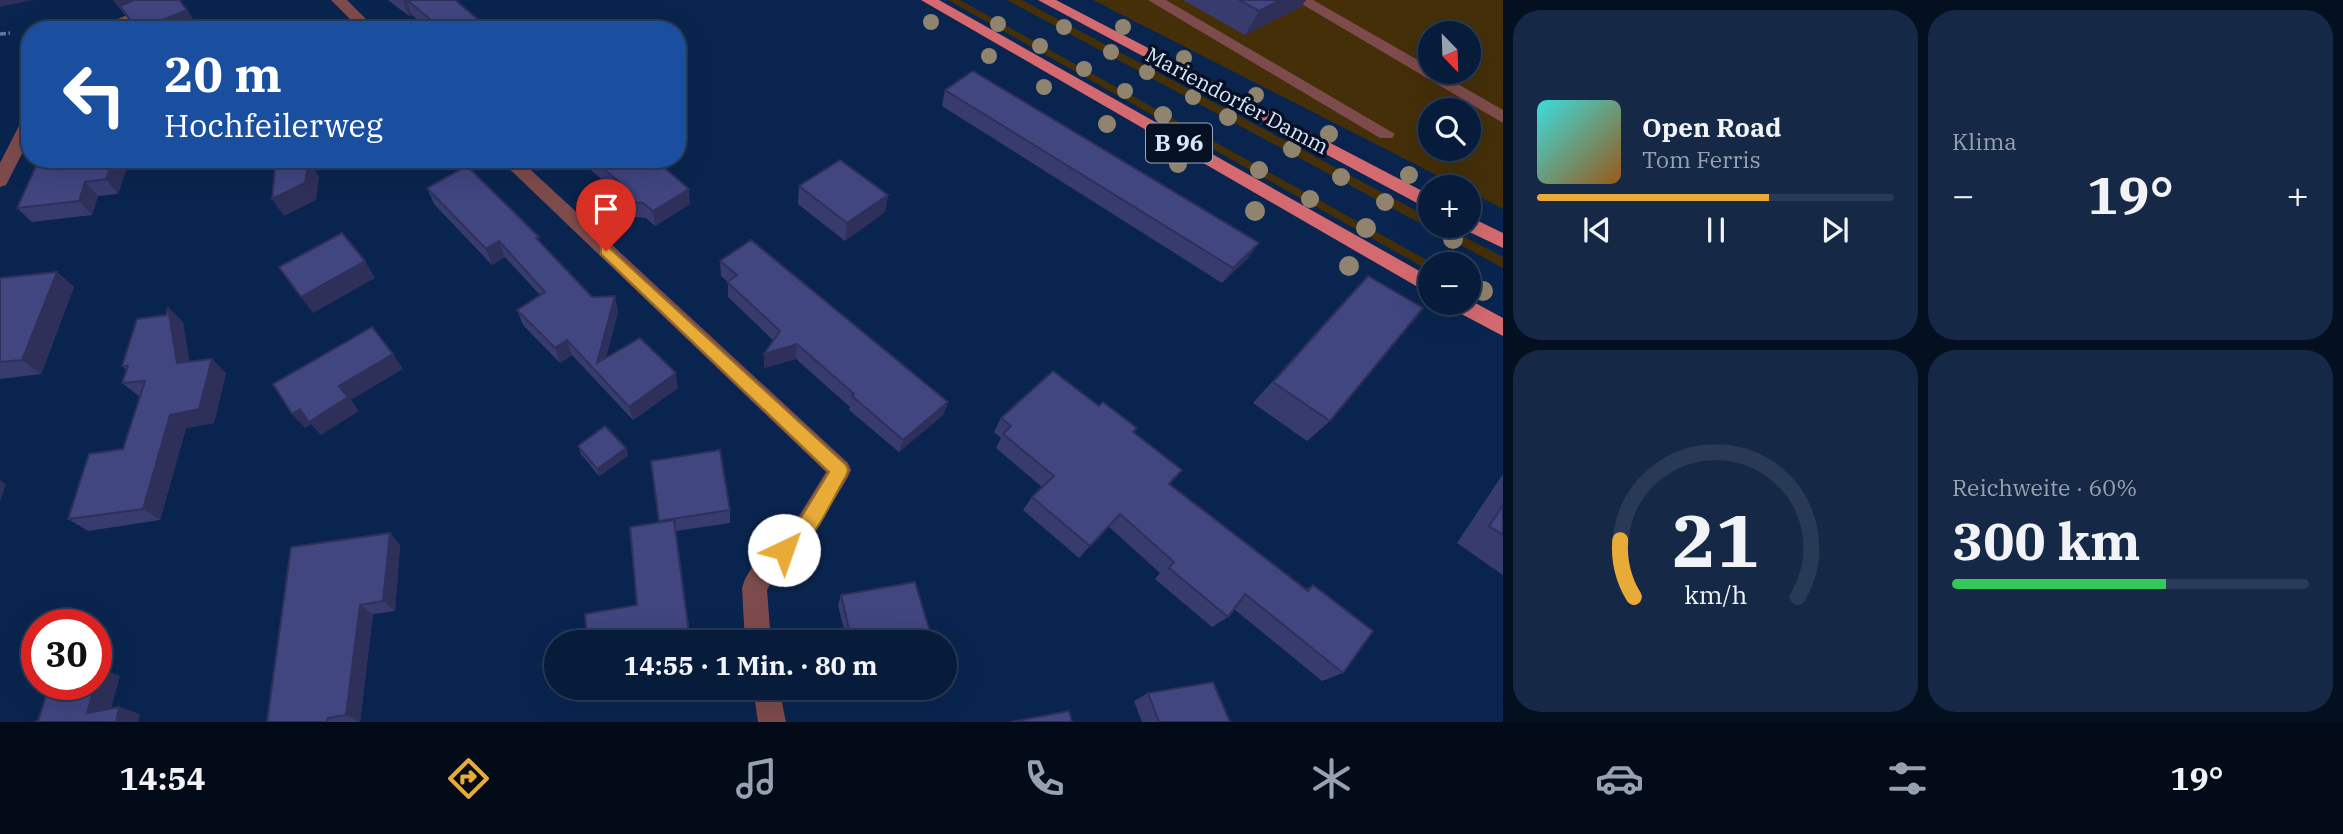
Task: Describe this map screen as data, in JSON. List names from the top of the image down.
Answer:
{
  "streets": {
    "main road": ["Mariendorfer Damm", "B 96"]
  },
  "north": "bottom right",
  "page": {
    "tile": [
      "Klima",
      ["Reichweite · 60%", "300 km"]
    ],
    "map_buttons": ["+", "−"],
    "turn": ["20 m", "Hochfeilerweg"],
    "song": ["Open Road", "Tom Ferris"],
    "heat": ["−", "19°", "+"],
    "limit": "30",
    "trip": "14:55 · 1 Min. · 80 m",
    "tabs": ["14:54", "19°"],
    "gauge": ["21", "km/h"]
  }
}
